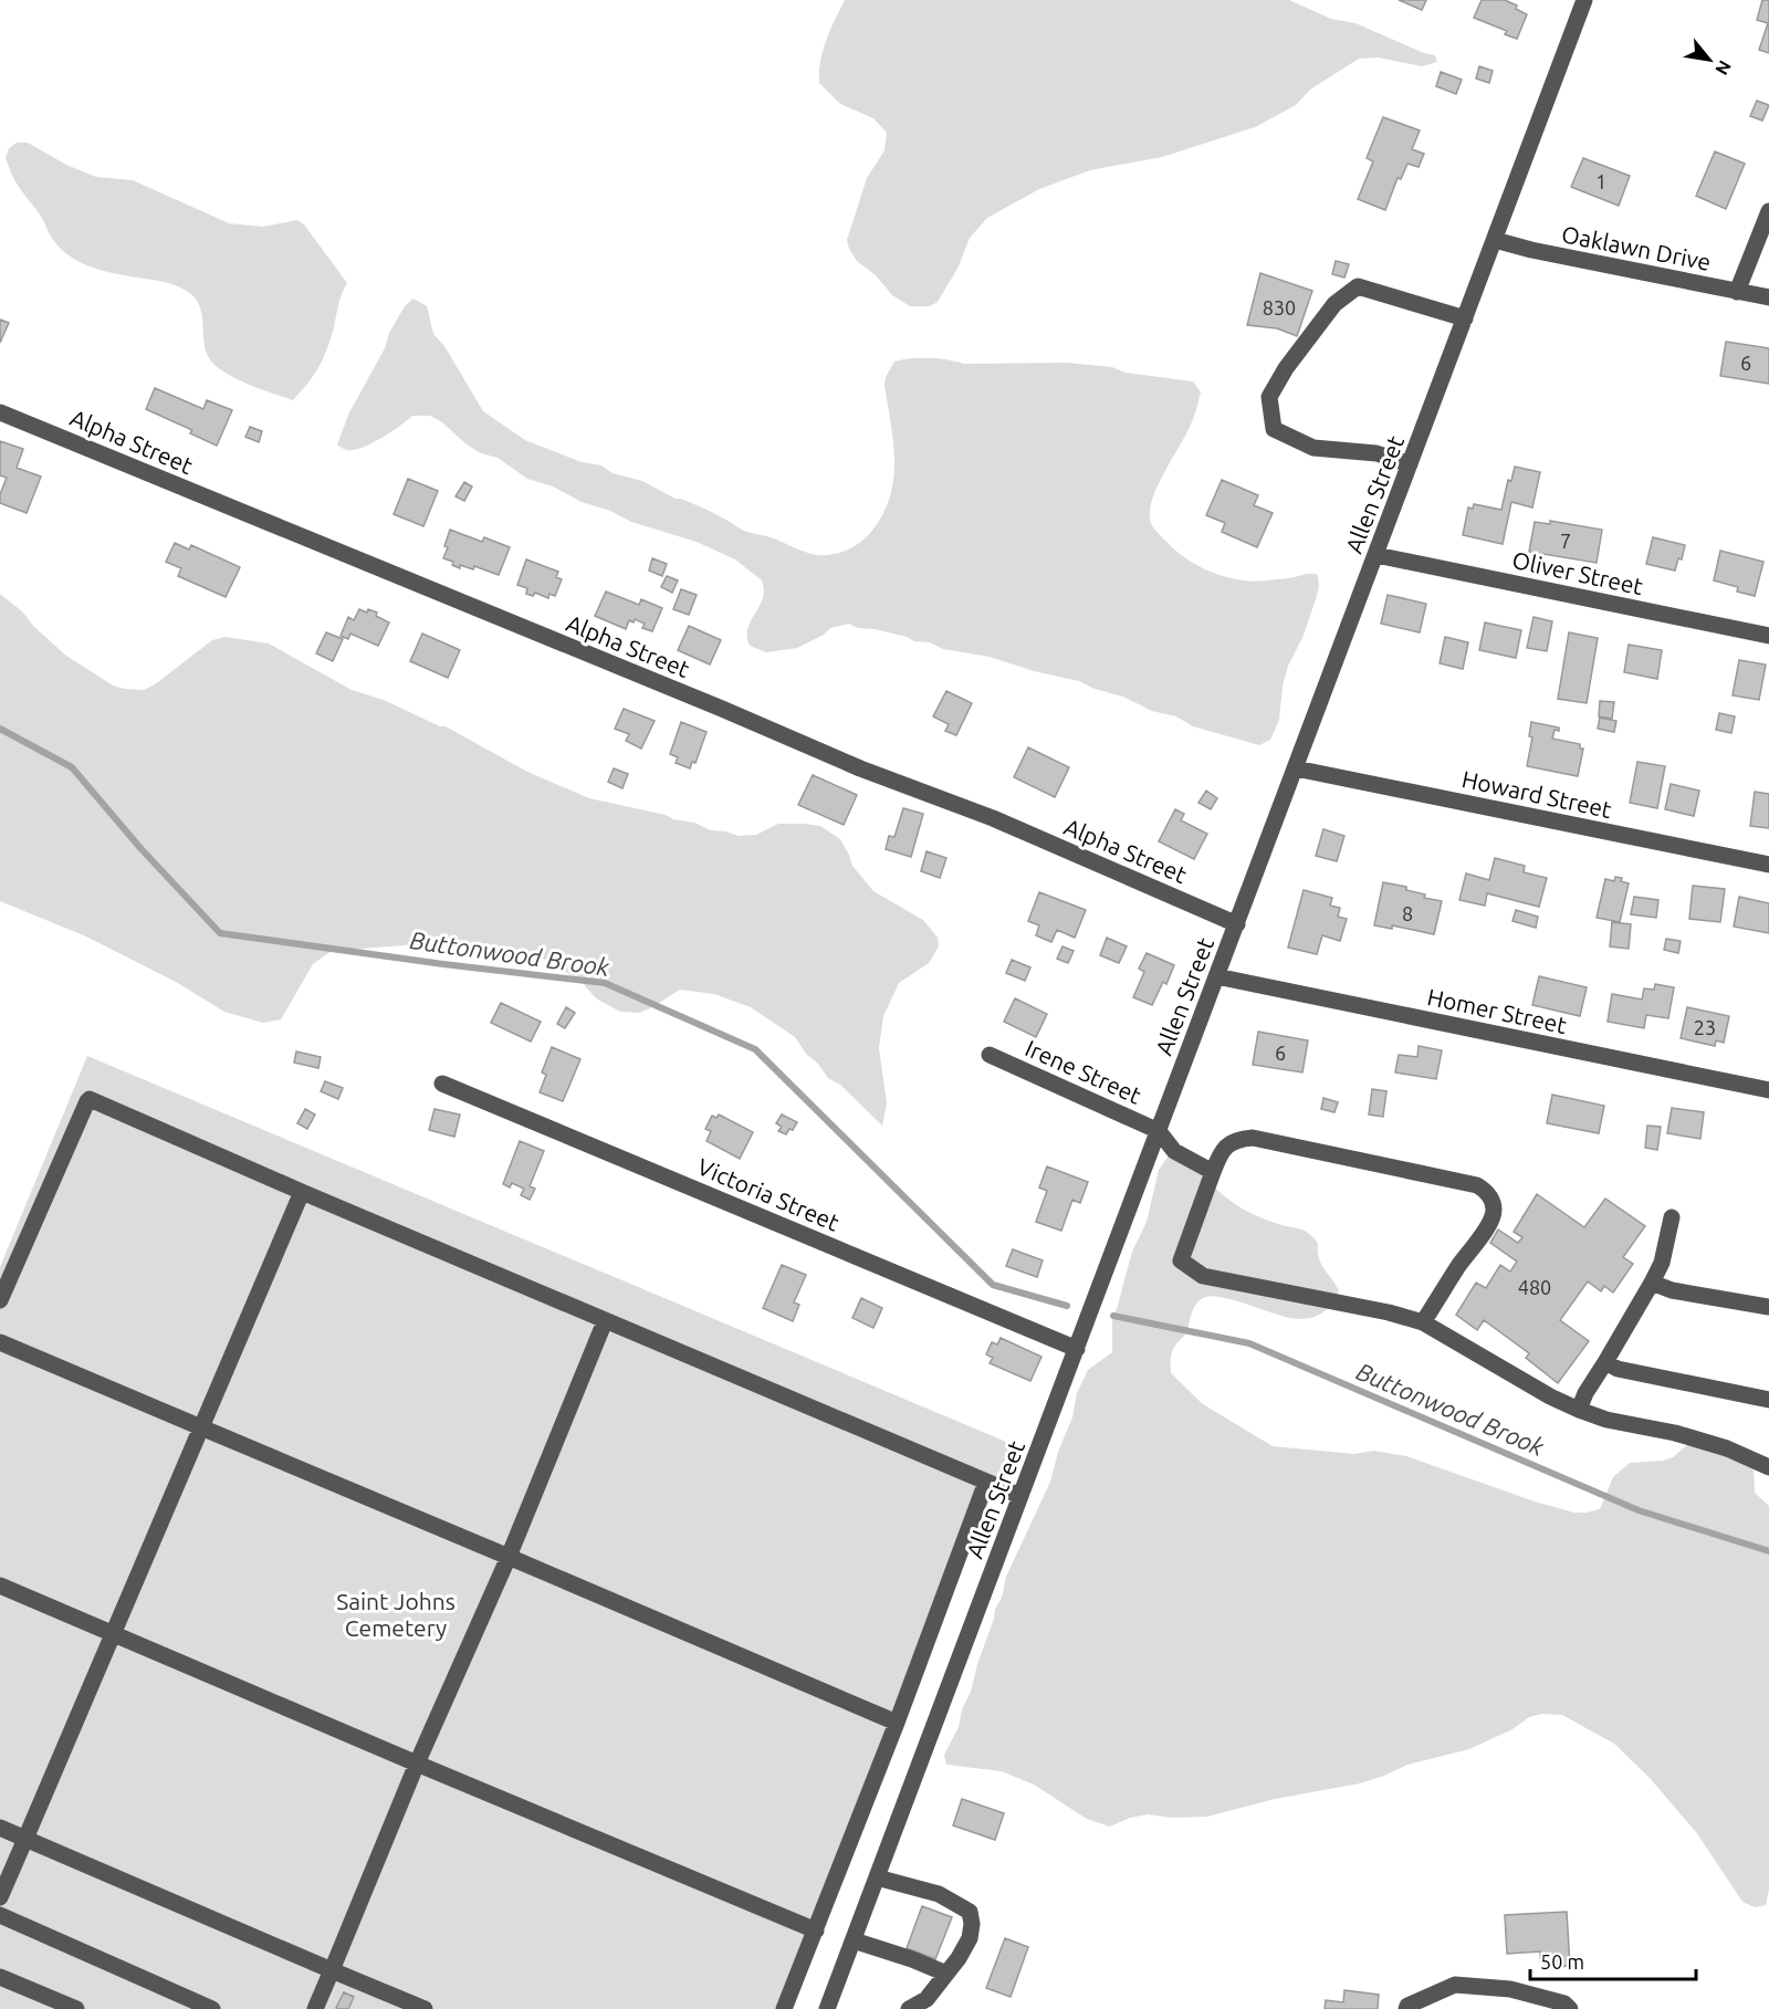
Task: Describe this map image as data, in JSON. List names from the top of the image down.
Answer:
{
  "streets": {
    "street": [
      "Oaklawn Drive",
      "Alpha Street",
      "Allen Street",
      "Oliver Street",
      "Howard Street",
      "Homer Street",
      "Irene Street",
      "Victoria Street"
    ]
  },
  "crossings": [
    ["Oaklawn Drive", "Allen Street"],
    ["Alpha Street", "Allen Street"],
    ["Allen Street", "Oliver Street"],
    ["Allen Street", "Howard Street"],
    ["Allen Street", "Homer Street"],
    ["Allen Street", "Irene Street"],
    ["Allen Street", "Victoria Street"]
  ],
  "water": ["Buttonwood Brook"],
  "parks": ["Saint Johns Cemetery"],
  "house_numbers": [
    "1",
    "830",
    "6",
    "7",
    "8",
    "23",
    "6",
    "480"
  ],
  "scale_bar": "50 m",
  "north": "bottom right"
}
